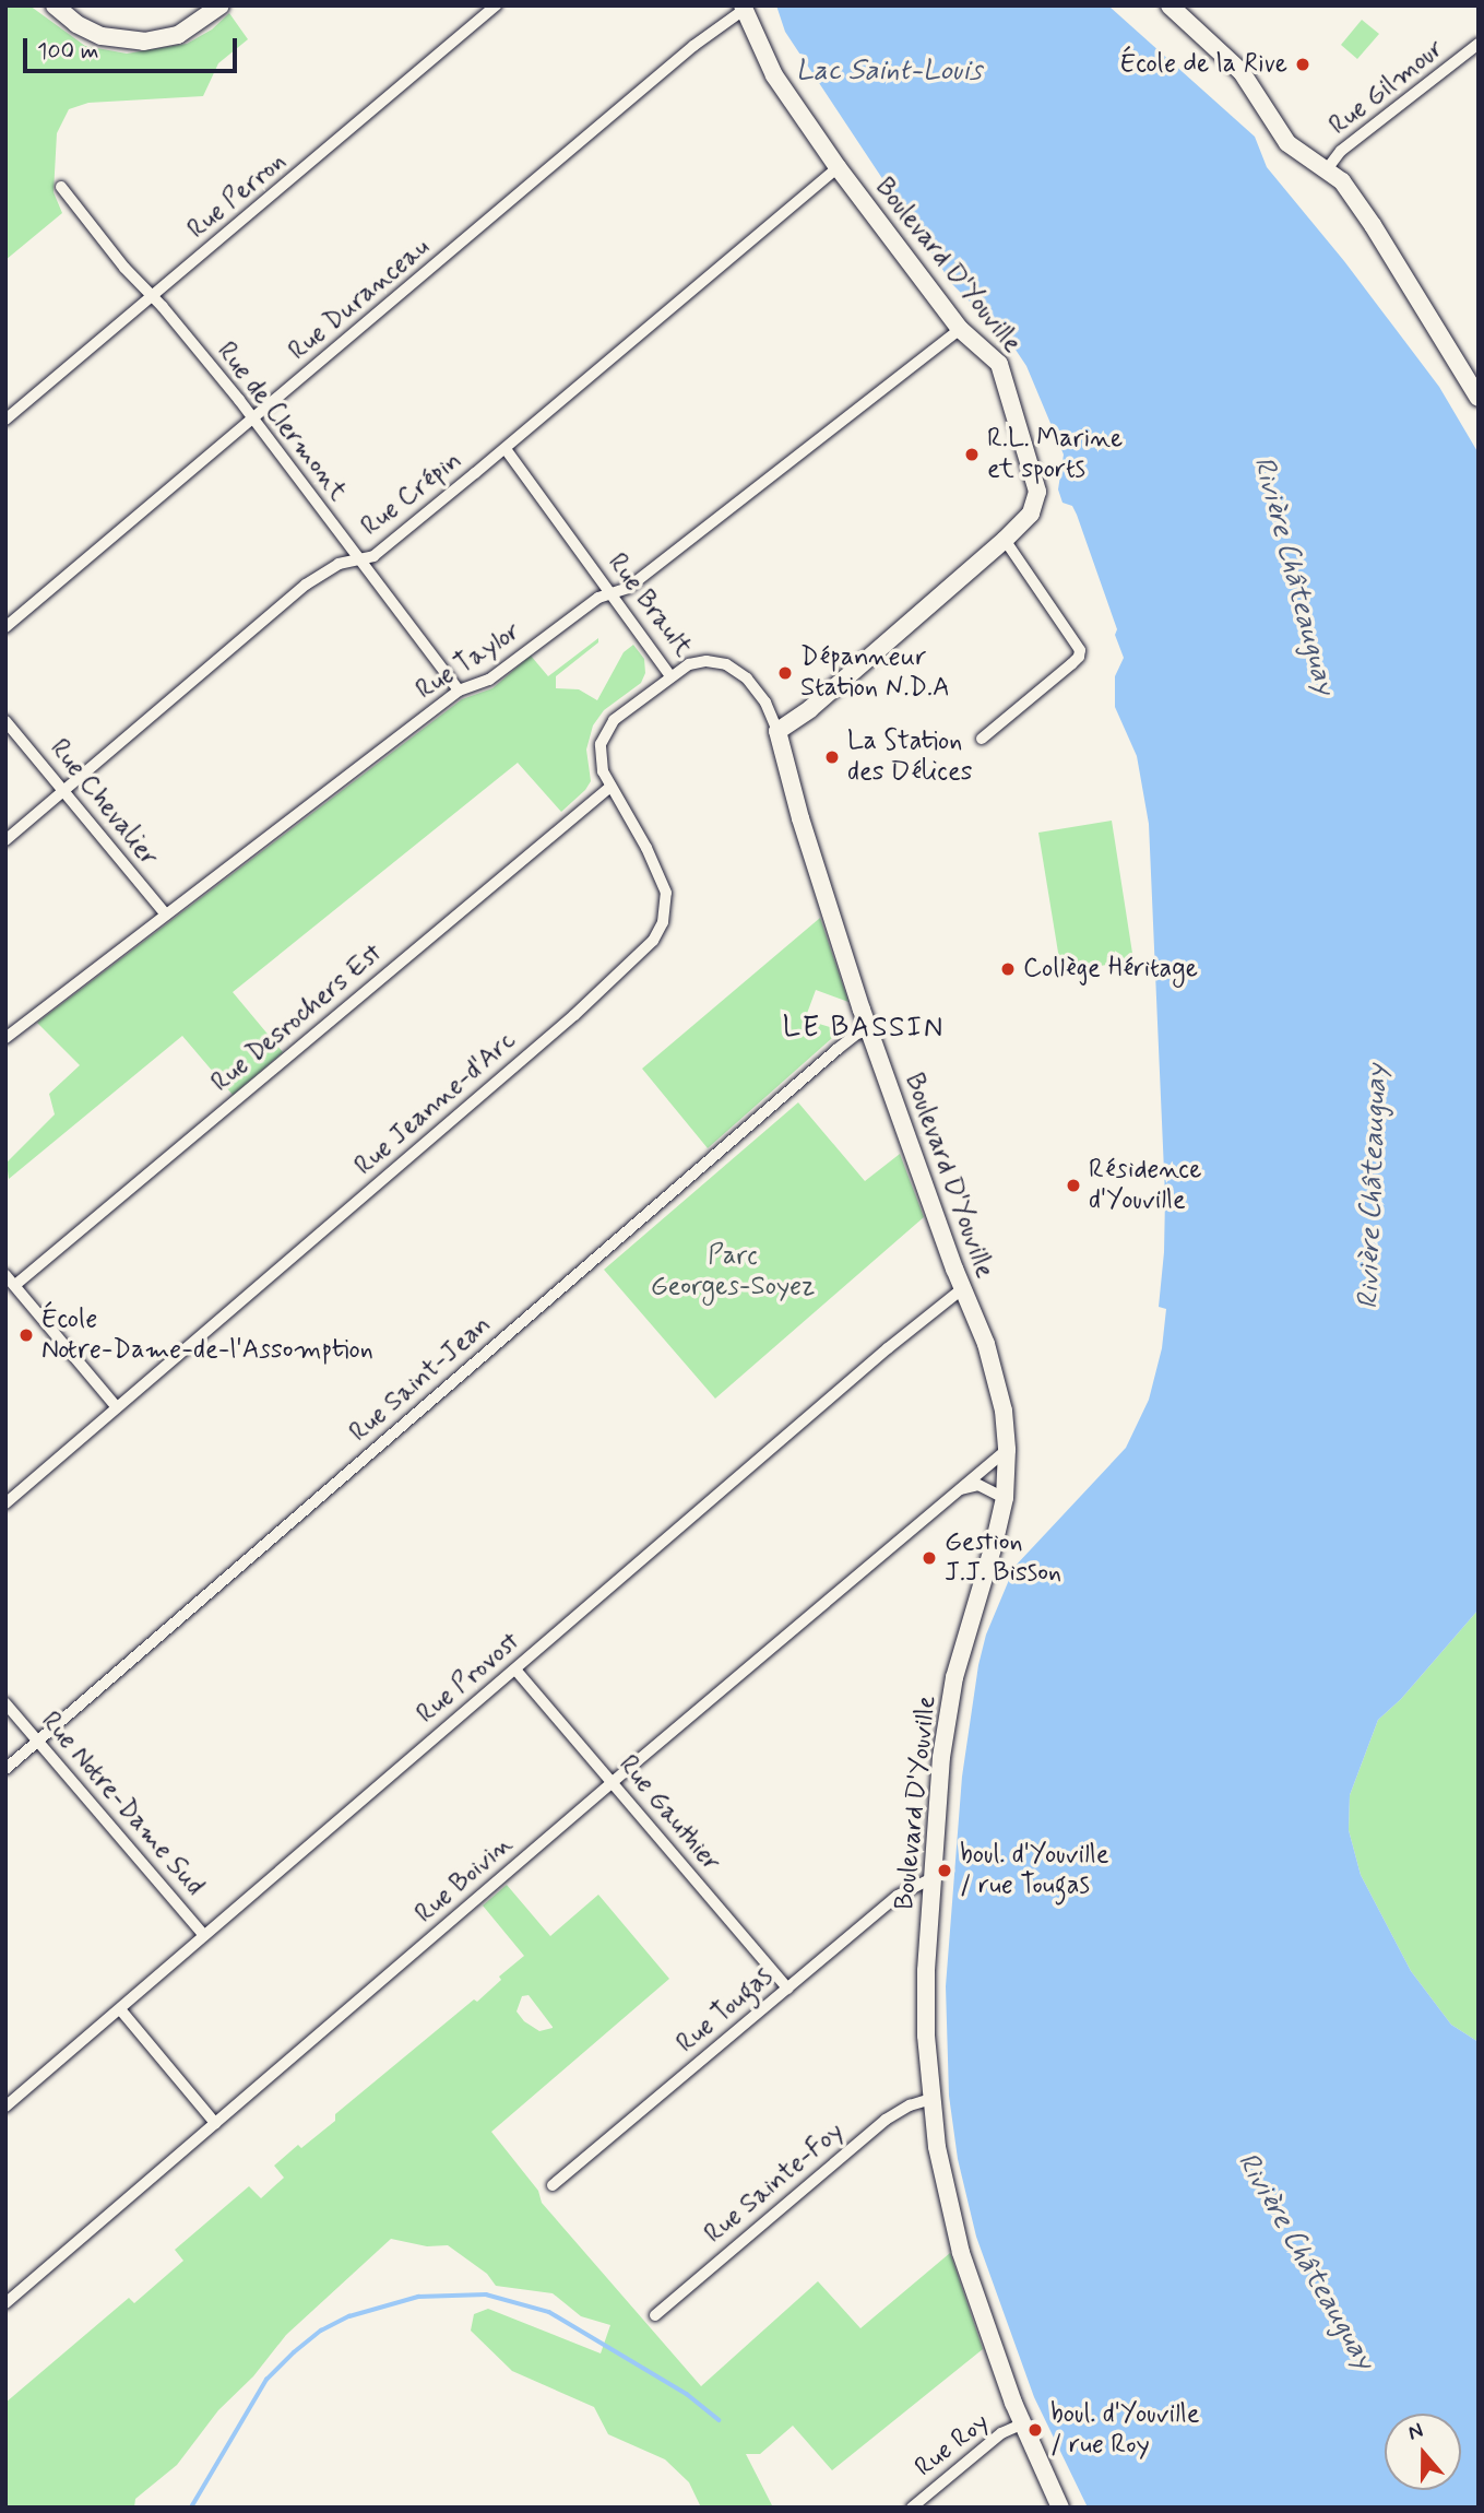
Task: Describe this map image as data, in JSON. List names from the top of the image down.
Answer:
{
  "streets": {
    "street": [
      "Rue Gilmour",
      "Rue Perron",
      "Boulevard D'Youville",
      "Rue Duranceau",
      "Rue de Clermont",
      "Rue Crépin",
      "Rue Brault",
      "Rue Taylor",
      "Rue Chevalier",
      "Rue Desrochers Est",
      "Rue Jeanne-d'Arc",
      "Rue Saint-Jean",
      "Rue Provost",
      "Rue Notre-Dame Sud",
      "Rue Gauthier",
      "Rue Boivin",
      "Rue Tougas",
      "Rue Sainte-Foy",
      "Rue Roy"
    ]
  },
  "crossings": [
    ["Rue Perron", "Rue de Clermont"],
    ["Boulevard D'Youville", "Rue Duranceau"],
    ["Boulevard D'Youville", "Rue Crépin"],
    ["Boulevard D'Youville", "Rue Brault"],
    ["Boulevard D'Youville", "Rue Taylor"],
    ["Boulevard D'Youville", "Rue Saint-Jean"],
    ["Boulevard D'Youville", "Rue Provost"],
    ["Boulevard D'Youville", "Rue Boivin"],
    ["Boulevard D'Youville", "Rue Tougas"],
    ["Boulevard D'Youville", "Rue Sainte-Foy"],
    ["Boulevard D'Youville", "Rue Roy"],
    ["Rue Duranceau", "Rue de Clermont"],
    ["Rue de Clermont", "Rue Crépin"],
    ["Rue de Clermont", "Rue Taylor"],
    ["Rue Crépin", "Rue Brault"],
    ["Rue Crépin", "Rue Chevalier"],
    ["Rue Brault", "Rue Taylor"],
    ["Rue Brault", "Rue Jeanne-d'Arc"],
    ["Rue Taylor", "Rue Chevalier"],
    ["Rue Desrochers Est", "Rue Jeanne-d'Arc"],
    ["Rue Saint-Jean", "Rue Notre-Dame Sud"],
    ["Rue Provost", "Rue Notre-Dame Sud"],
    ["Rue Provost", "Rue Gauthier"],
    ["Rue Gauthier", "Rue Boivin"],
    ["Rue Gauthier", "Rue Tougas"]
  ],
  "districts": ["LE BASSIN"],
  "water": ["Lac Saint-Louis", "Rivière Châteauguay"],
  "parks": ["Parc Georges-Soyez"],
  "places": [
    "École de la Rive",
    "R.L. Marine et sports",
    "Dépanneur Station N.D.A",
    "La Station des Délices",
    "Collège Héritage",
    "Résidence d'Youville",
    "École Notre-Dame-de-l'Assomption",
    "Gestion J.J. Bisson",
    "boul. d'Youville / rue Tougas",
    "boul. d'Youville / rue Roy"
  ],
  "scale_bar": "100 m",
  "north": "top"
}
